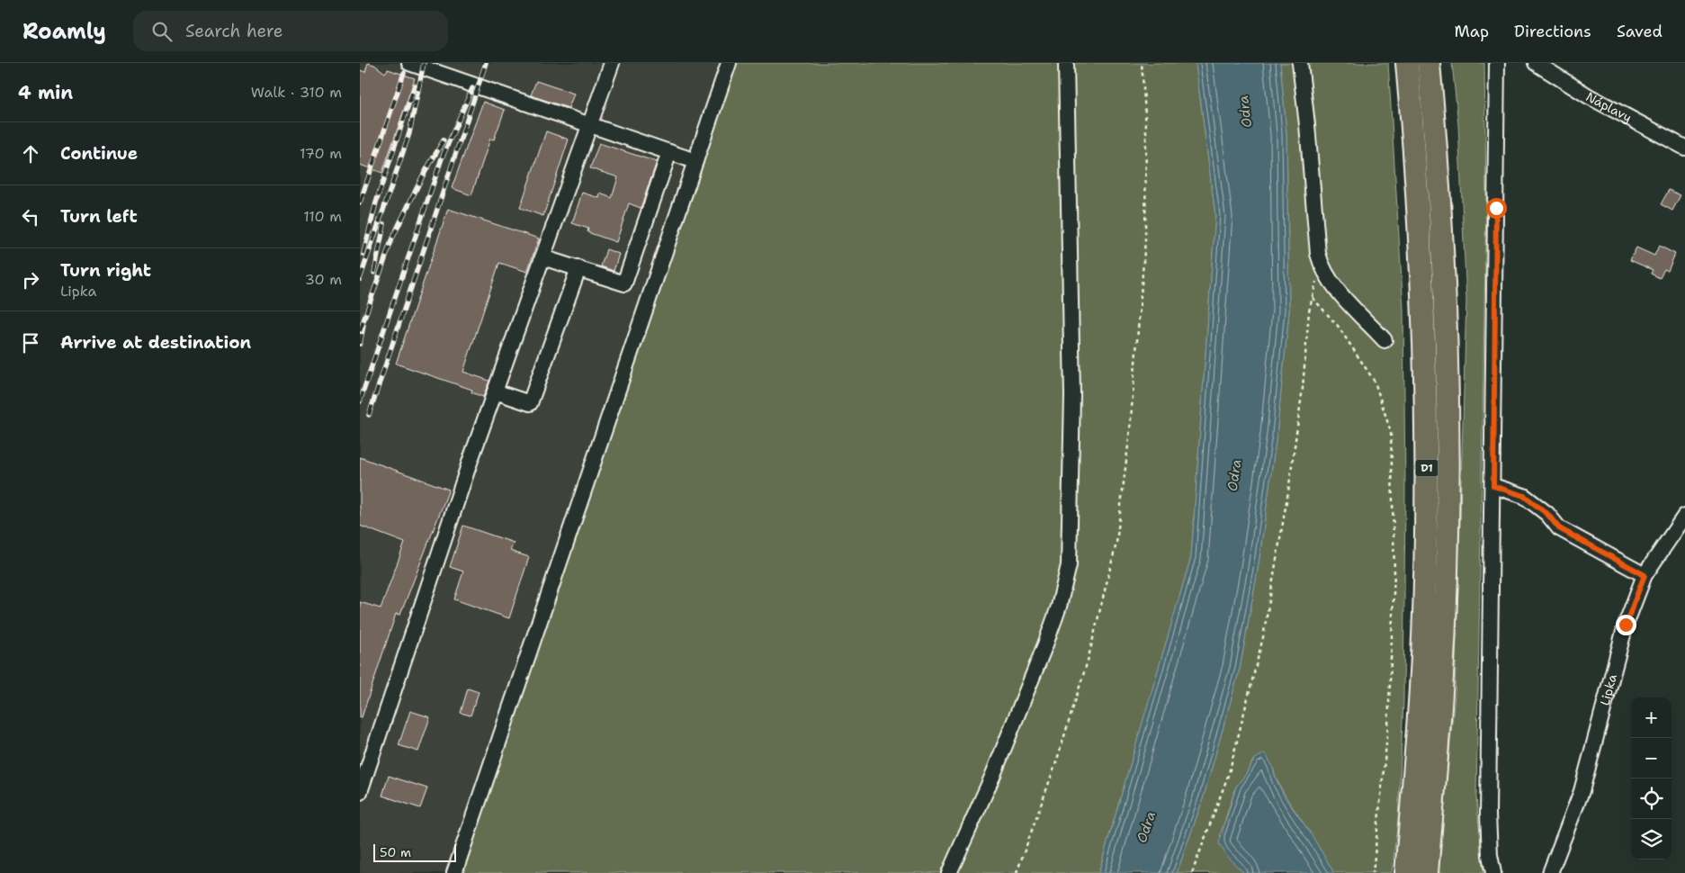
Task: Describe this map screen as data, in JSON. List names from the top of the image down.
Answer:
{
  "streets": {
    "highway": ["D1"],
    "street": ["Náplavy", "Lipka"]
  },
  "water": ["Odra"],
  "scale_bar": "50 m",
  "page": {
    "header": "Roamly",
    "search": "Search here",
    "nav": ["Map", "Directions", "Saved"],
    "heading": ["4 min", "Walk · 310 m"],
    "list": [
      ["Continue", "170 m"],
      ["Turn left", "110 m"],
      ["Turn right", "Lipka", "30 m"],
      "Arrive at destination"
    ],
    "map_buttons": ["+", "−"],
    "scale": "50 m"
  }
}
